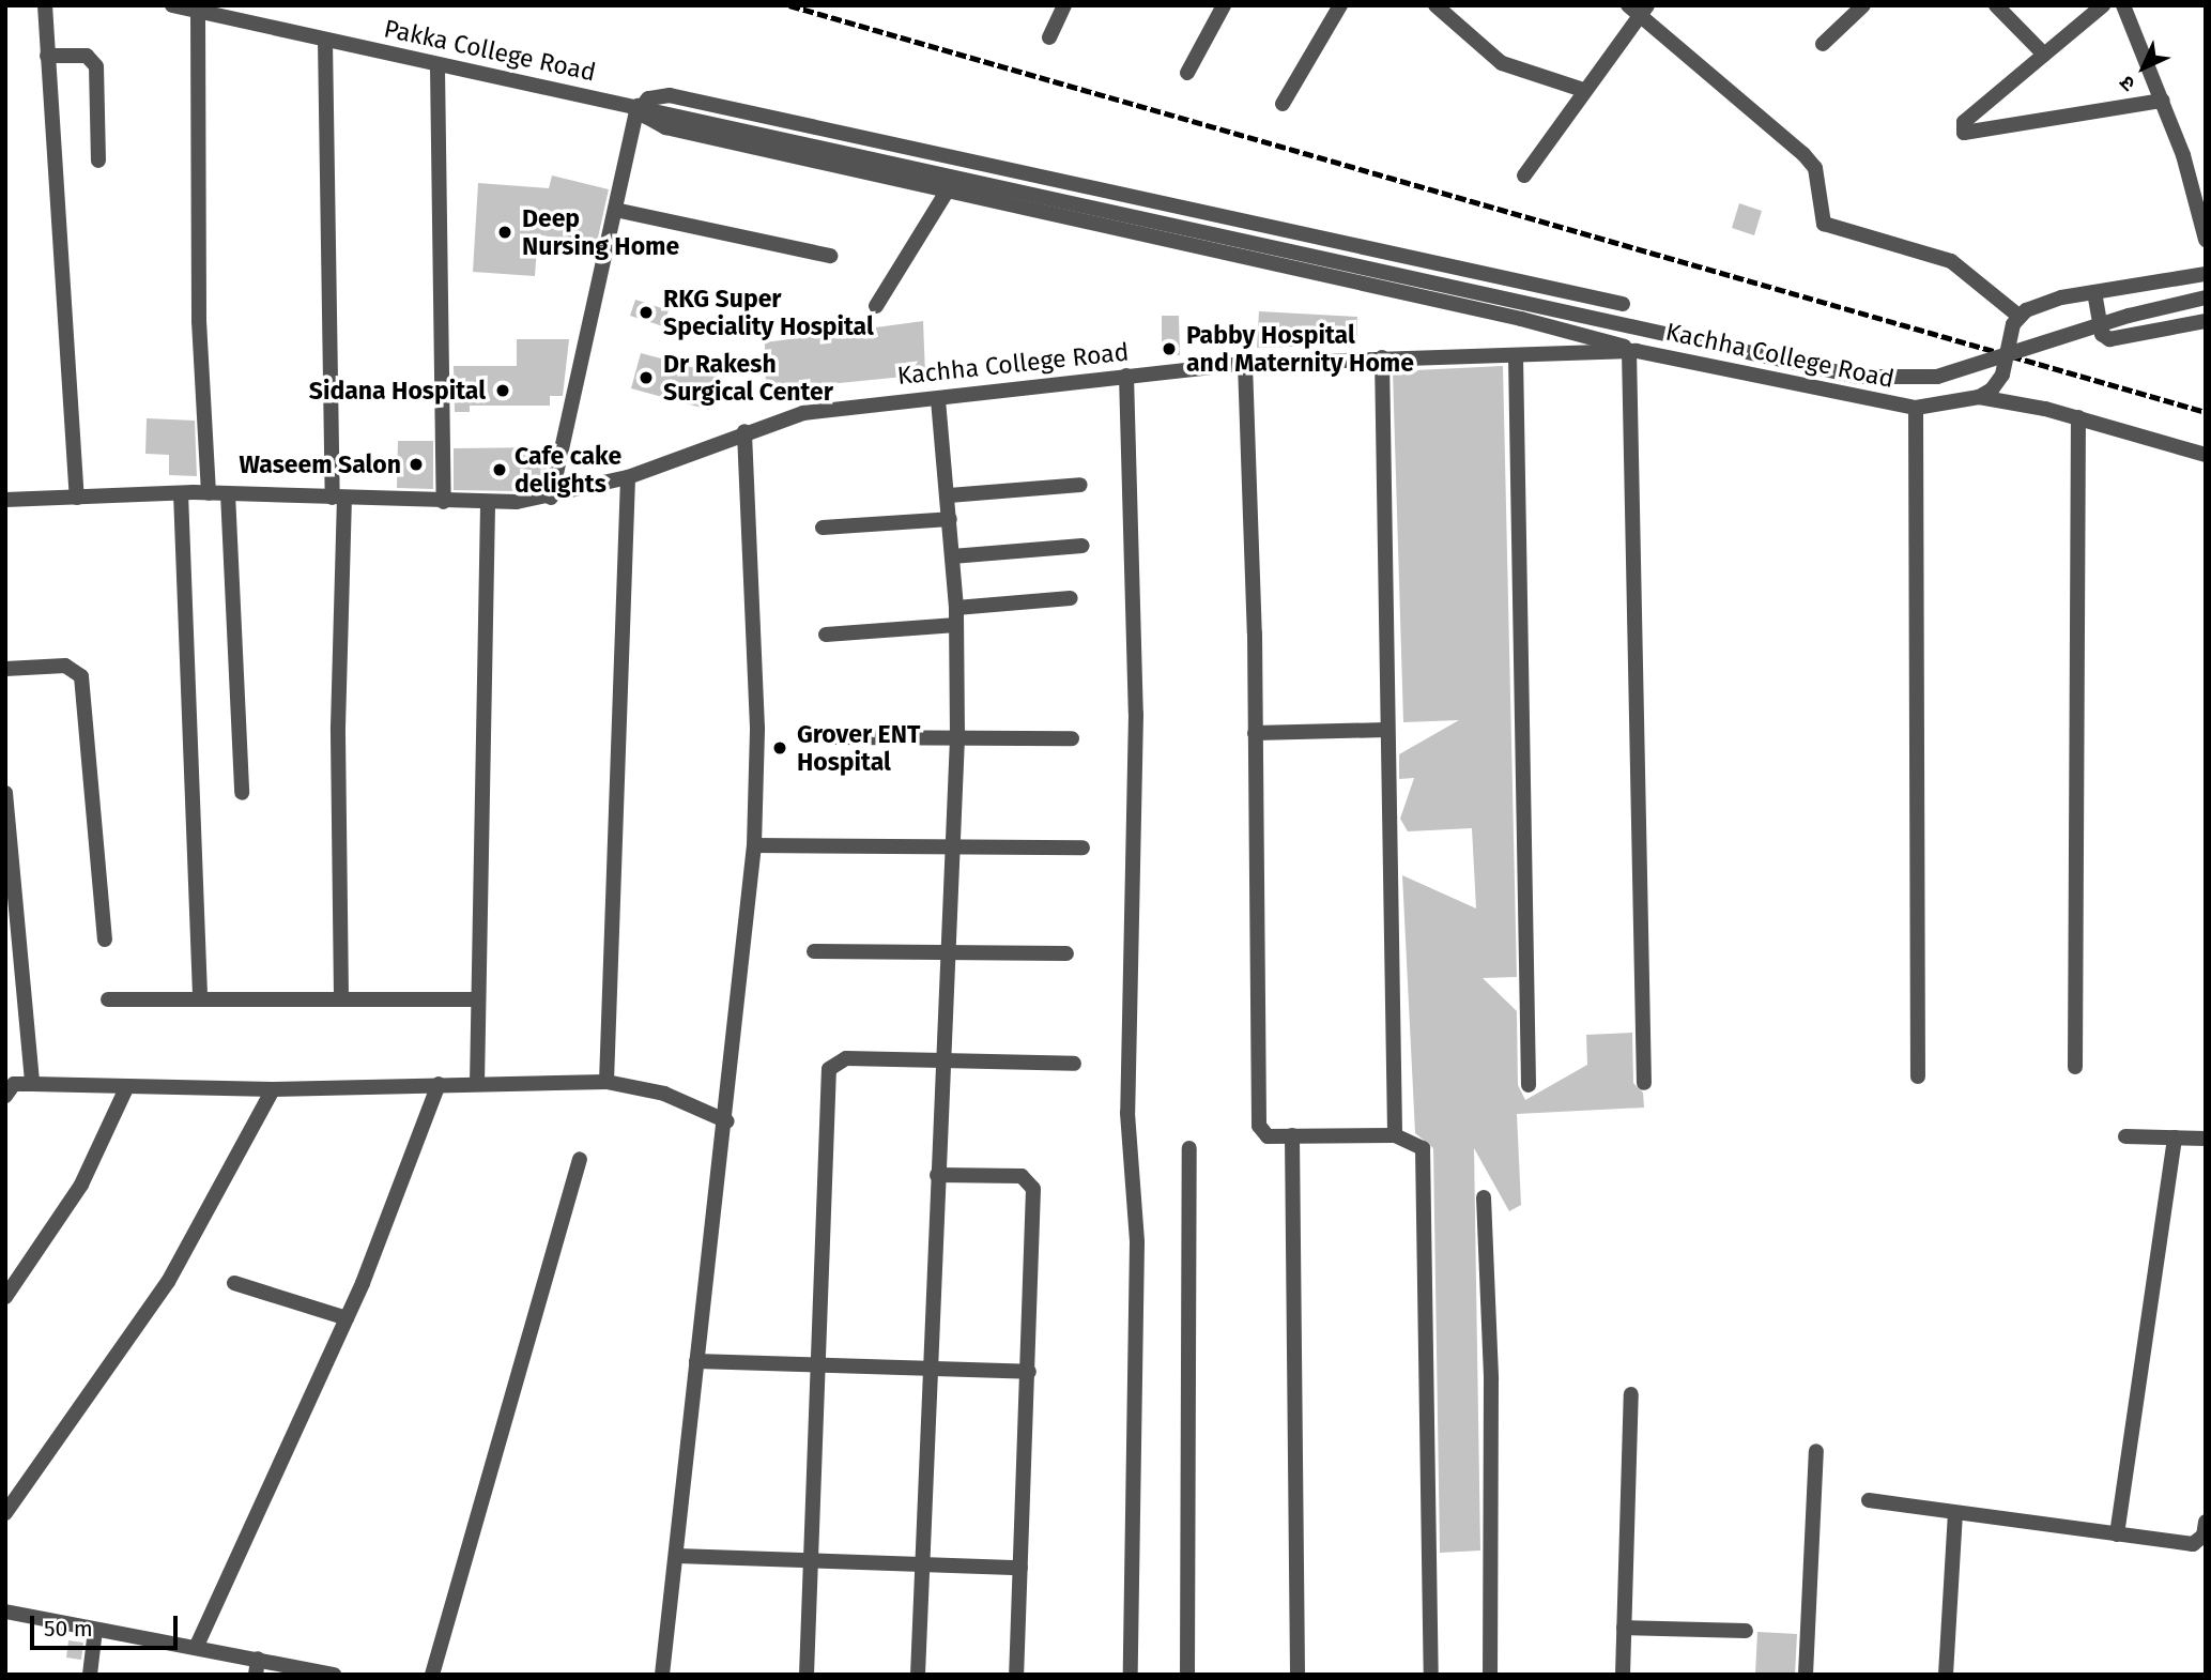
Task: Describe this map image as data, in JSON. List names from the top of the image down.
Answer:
{
  "streets": {
    "street": ["Pakka College Road", "Kachha College Road"]
  },
  "places": [
    "Deep Nursing Home",
    "RKG Super Speciality Hospital",
    "Pabby Hospital and Maternity Home",
    "Dr Rakesh Surgical Center",
    "Sidana Hospital",
    "Waseem Salon",
    "Cafe cake delights",
    "Grover ENT Hospital"
  ],
  "scale_bar": "50 m",
  "north": "bottom left"
}
